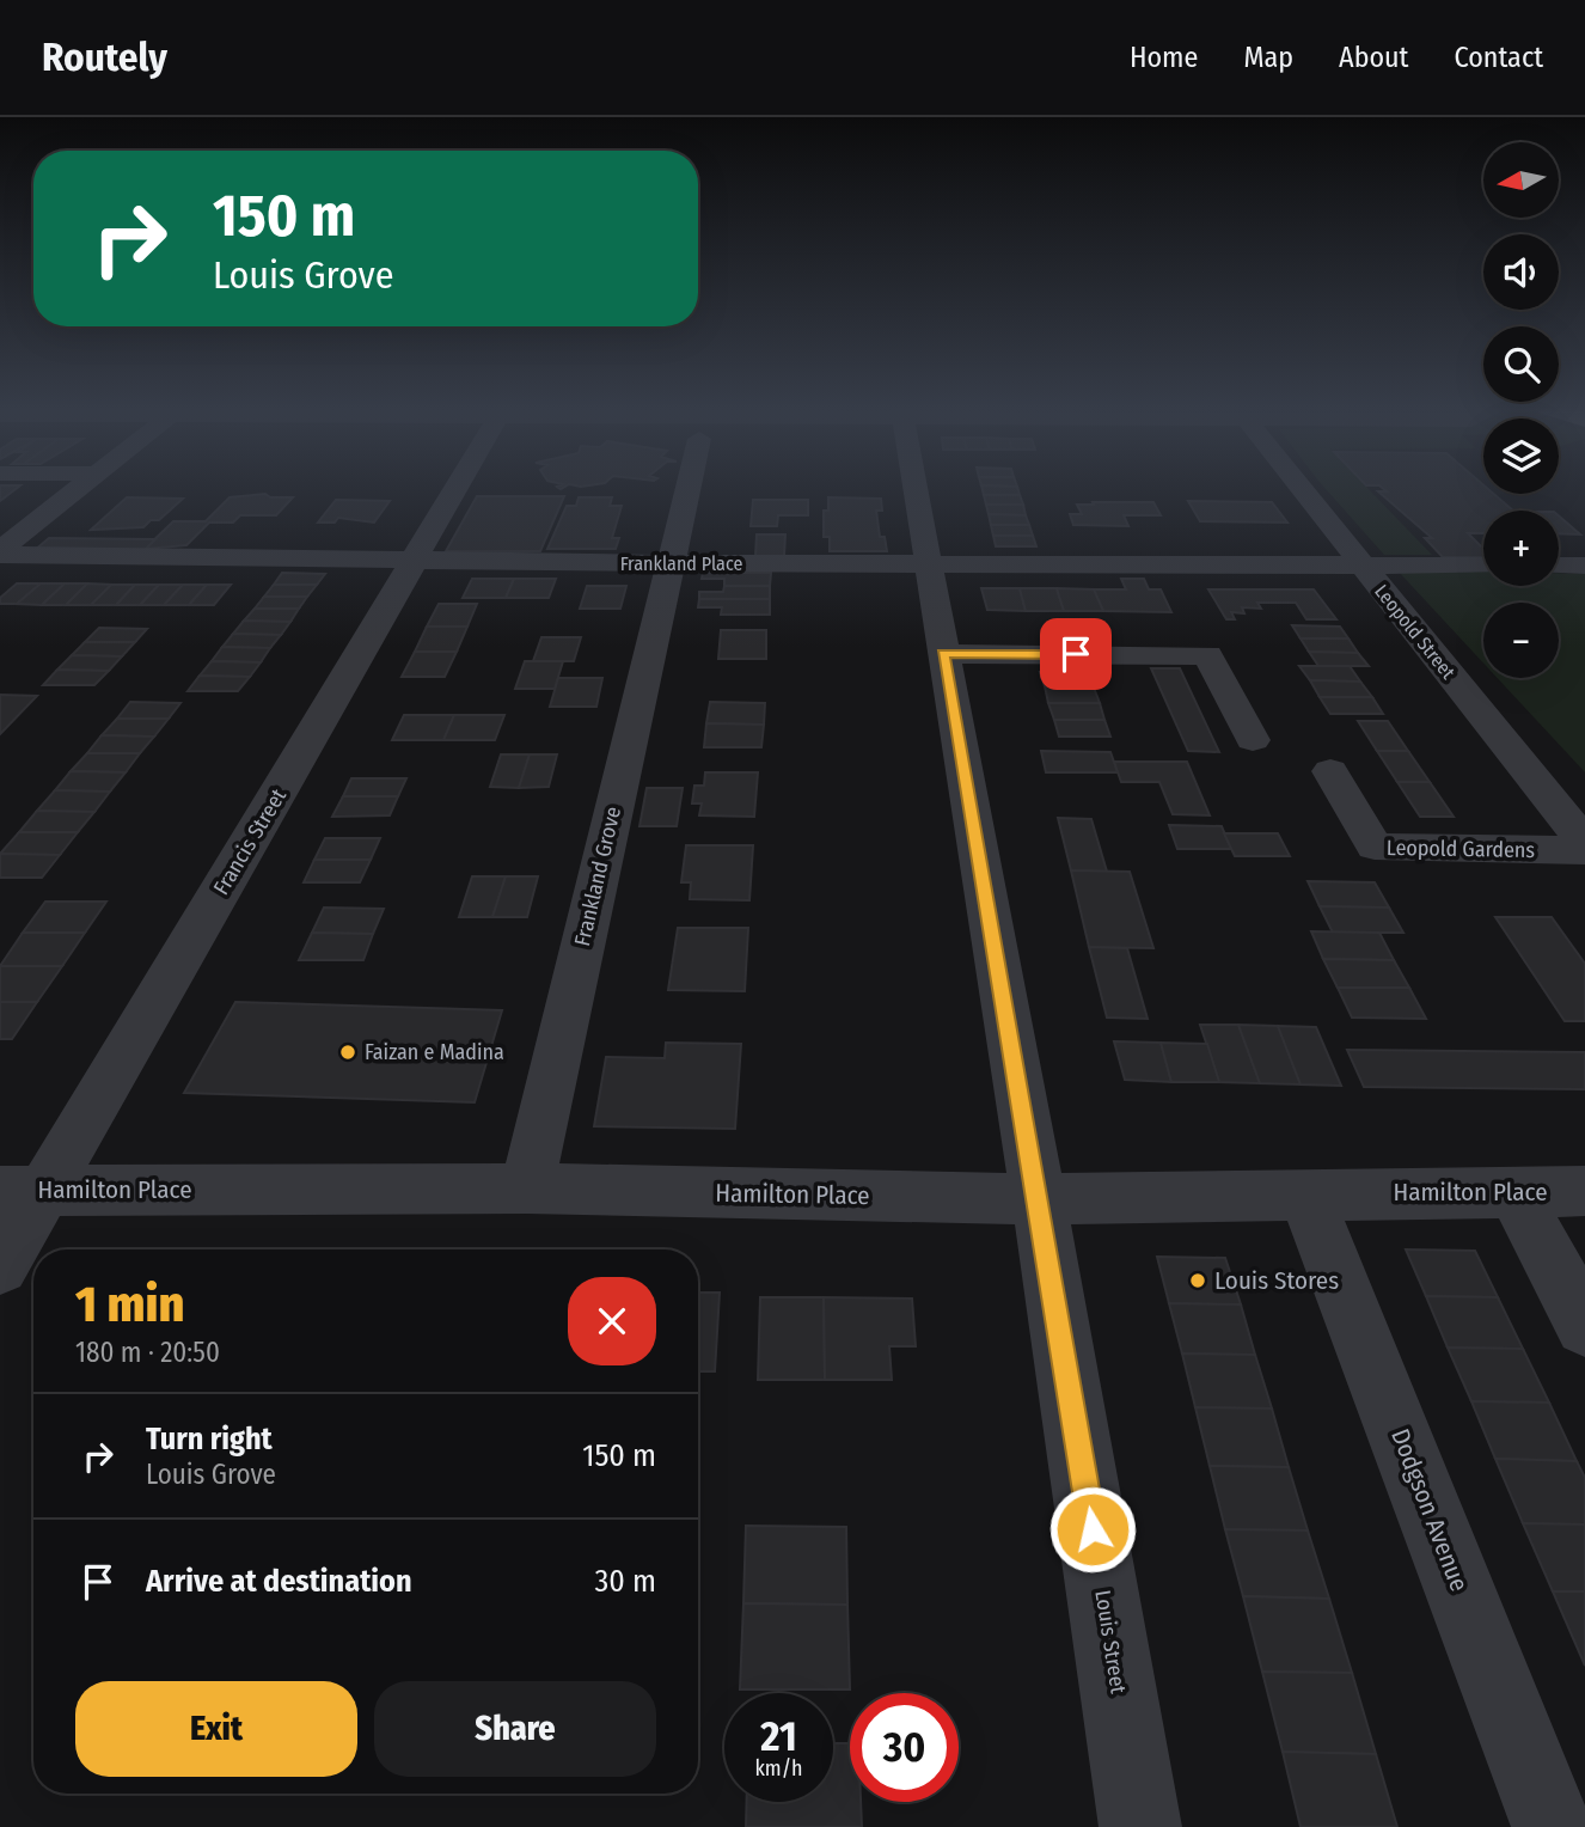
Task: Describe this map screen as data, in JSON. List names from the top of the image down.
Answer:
{
  "streets": {
    "street": [
      "Frankland Place",
      "Leopold Street",
      "Francis Street",
      "Leopold Gardens",
      "Frankland Grove",
      "Hamilton Place",
      "Dodgson Avenue",
      "Louis Street"
    ]
  },
  "crossings": [
    ["Frankland Place", "Leopold Street"],
    ["Frankland Place", "Francis Street"],
    ["Frankland Place", "Frankland Grove"],
    ["Frankland Place", "Louis Street"],
    ["Francis Street", "Hamilton Place"],
    ["Frankland Grove", "Hamilton Place"],
    ["Hamilton Place", "Dodgson Avenue"],
    ["Hamilton Place", "Louis Street"]
  ],
  "places": ["Faizan e Madina", "Louis Stores"],
  "north": "left",
  "page": {
    "header": "Routely",
    "nav": [
      "Home",
      "Map",
      "About",
      "Contact"
    ],
    "map_buttons": ["+", "−"],
    "turn": ["150 m", "Louis Grove"],
    "heading": ["1 min", "180 m · 20:50"],
    "list": [
      {
        "name": "Turn right",
        "note": "Louis Grove",
        "value": "150 m"
      },
      {
        "name": "Arrive at destination",
        "value": "30 m"
      }
    ],
    "buttons": ["Exit", "Share"],
    "speed": "21 km/h",
    "limit": "30"
  }
}
